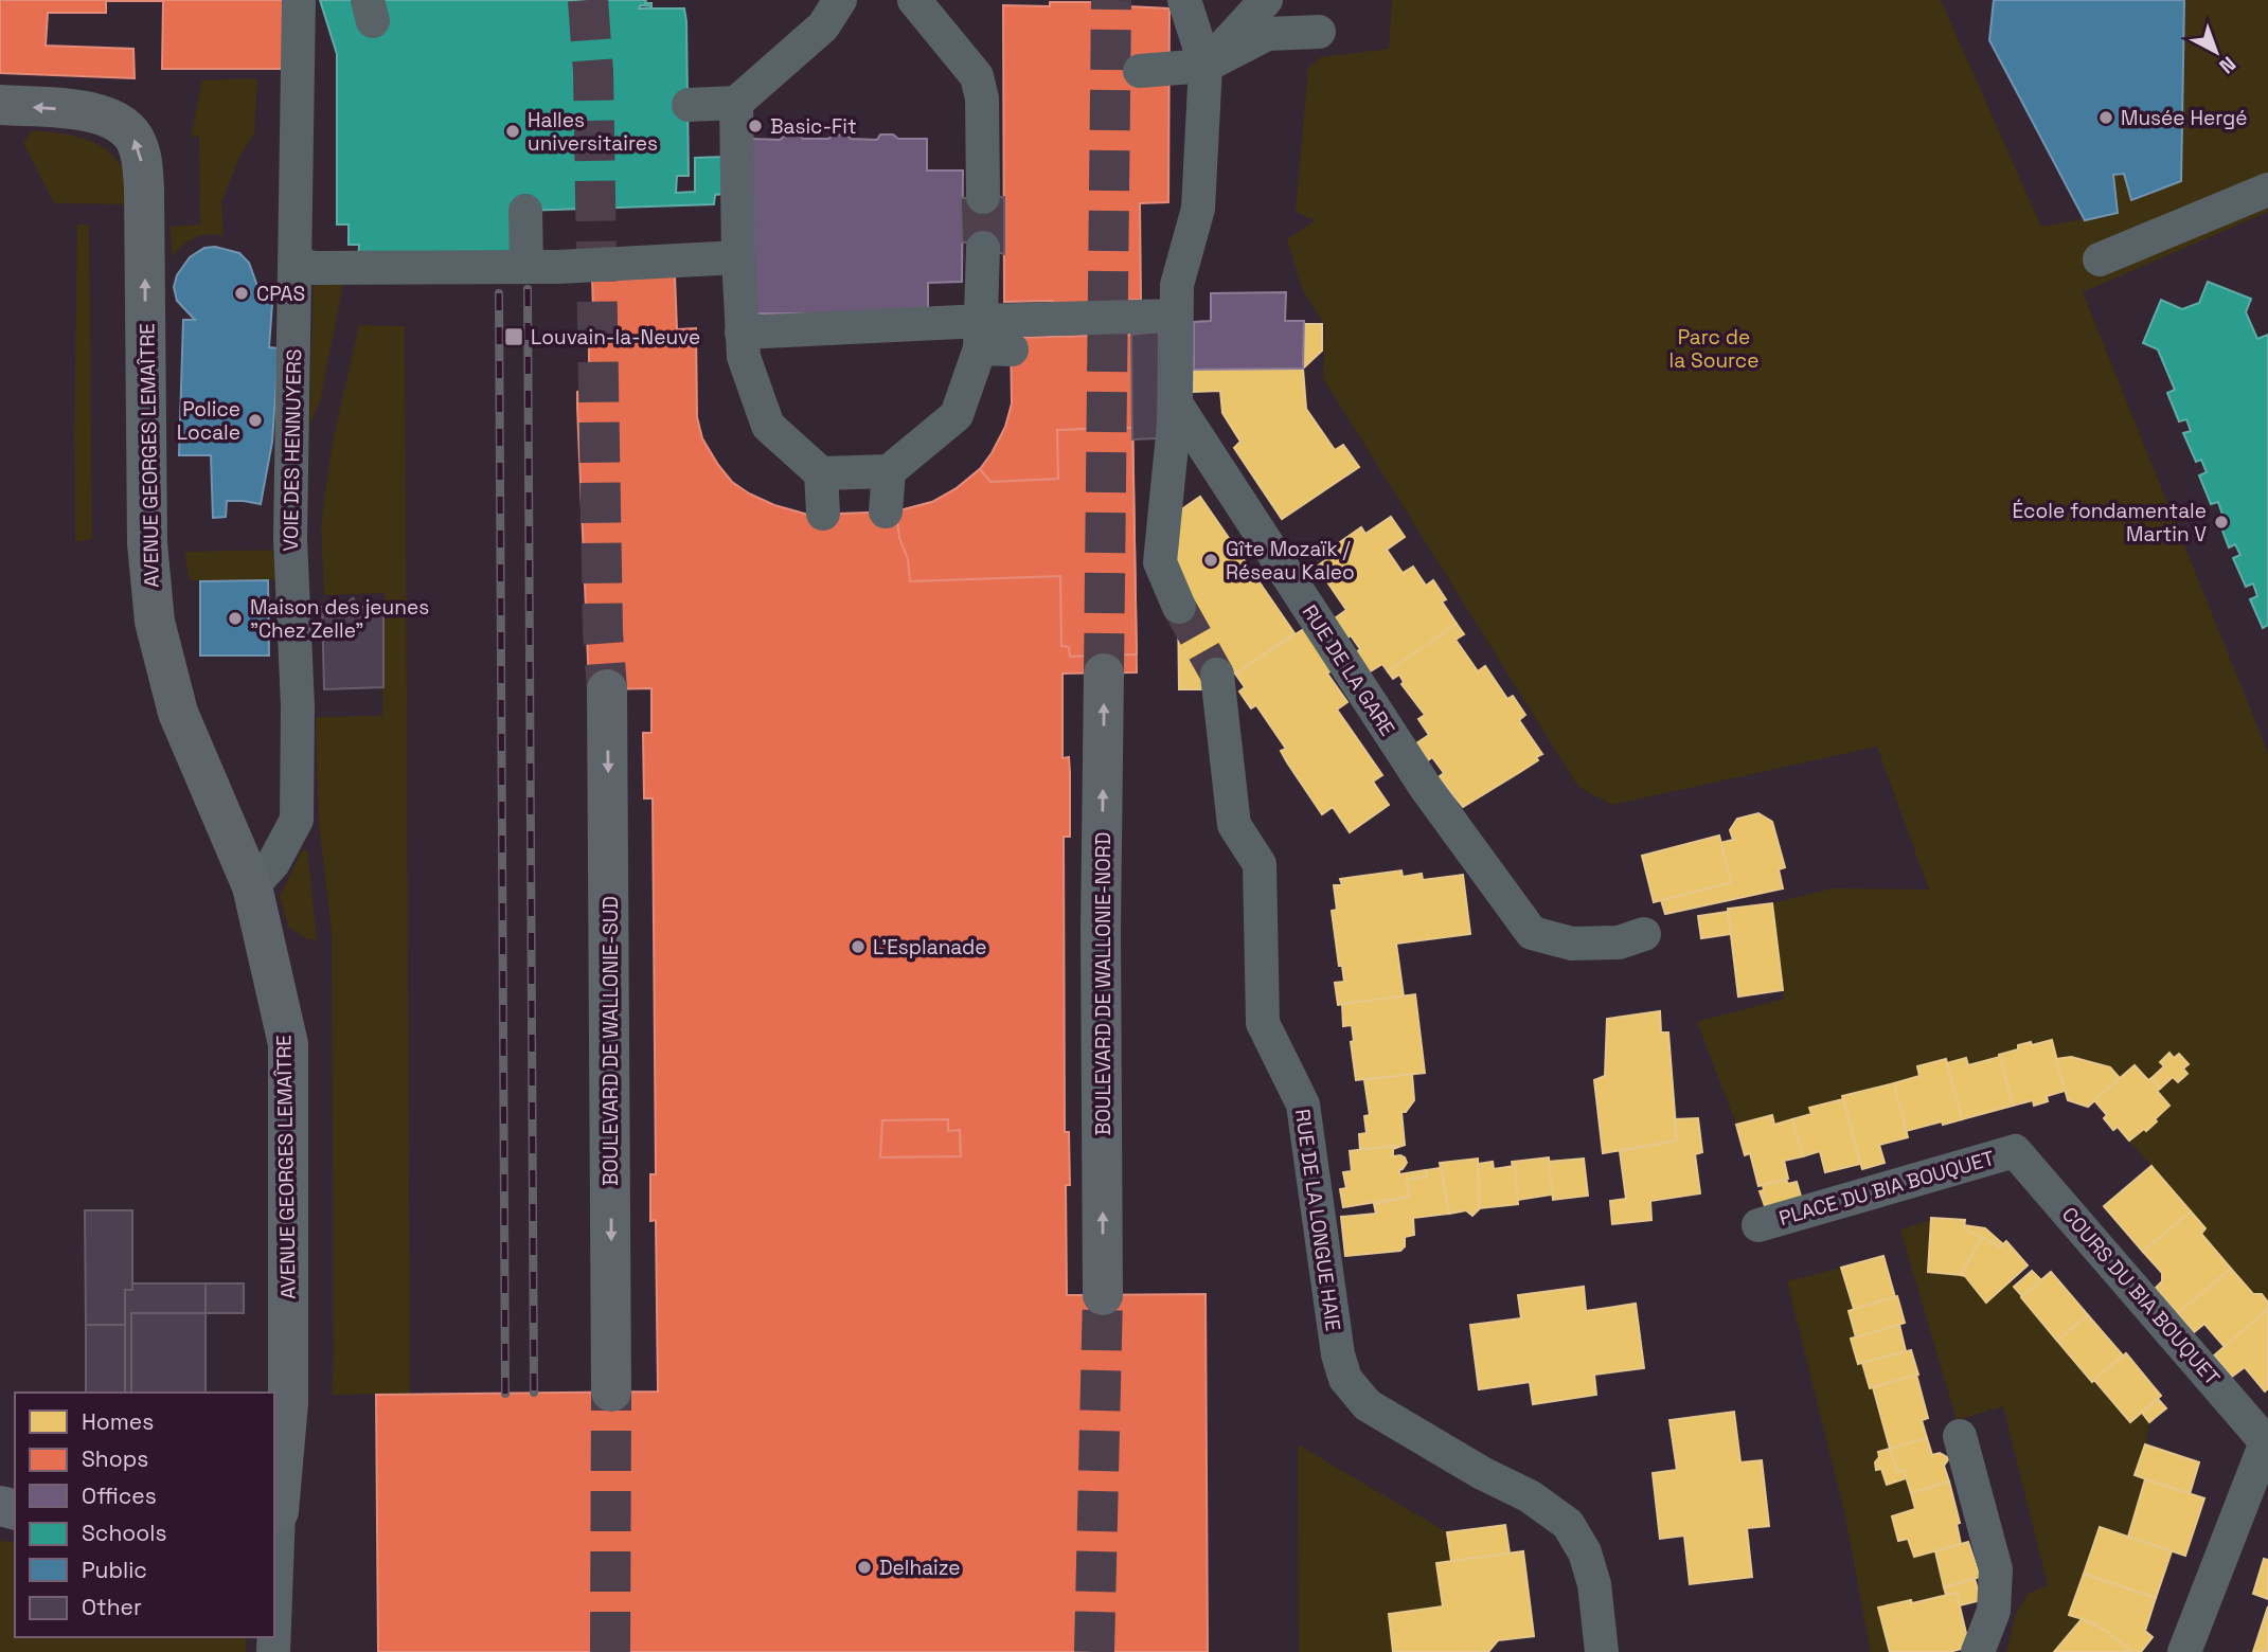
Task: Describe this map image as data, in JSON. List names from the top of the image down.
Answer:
{
  "streets": {
    "street": [
      "VOIE DES HENNUYERS",
      "AVENUE GEORGES LEMAÎTRE",
      "RUE DE LA GARE",
      "BOULEVARD DE WALLONIE-NORD",
      "BOULEVARD DE WALLONIE-SUD",
      "PLACE DU BIA BOUQUET",
      "RUE DE LA LONGUE HAIE",
      "COURS DU BIA BOUQUET"
    ]
  },
  "crossings": [
    ["VOIE DES HENNUYERS", "AVENUE GEORGES LEMAÎTRE"],
    ["PLACE DU BIA BOUQUET", "COURS DU BIA BOUQUET"]
  ],
  "one_way": ["AVENUE GEORGES LEMAÎTRE", "BOULEVARD DE WALLONIE-NORD", "BOULEVARD DE WALLONIE-SUD"],
  "parks": ["Parc de la Source"],
  "places": {
    "other": [
      "Musée Hergé",
      "Basic-Fit",
      "Halles universitaires",
      "CPAS",
      "Police Locale",
      "École fondamentale Martin V",
      "Gîte Mozaïk / Réseau Kaleo",
      "Maison des jeunes \"Chez Zelle\"",
      "L'Esplanade",
      "Delhaize"
    ],
    "transit": ["Louvain-la-Neuve"]
  },
  "legend": [
    "Homes",
    "Shops",
    "Offices",
    "Schools",
    "Public",
    "Other"
  ],
  "north": "bottom right"
}
